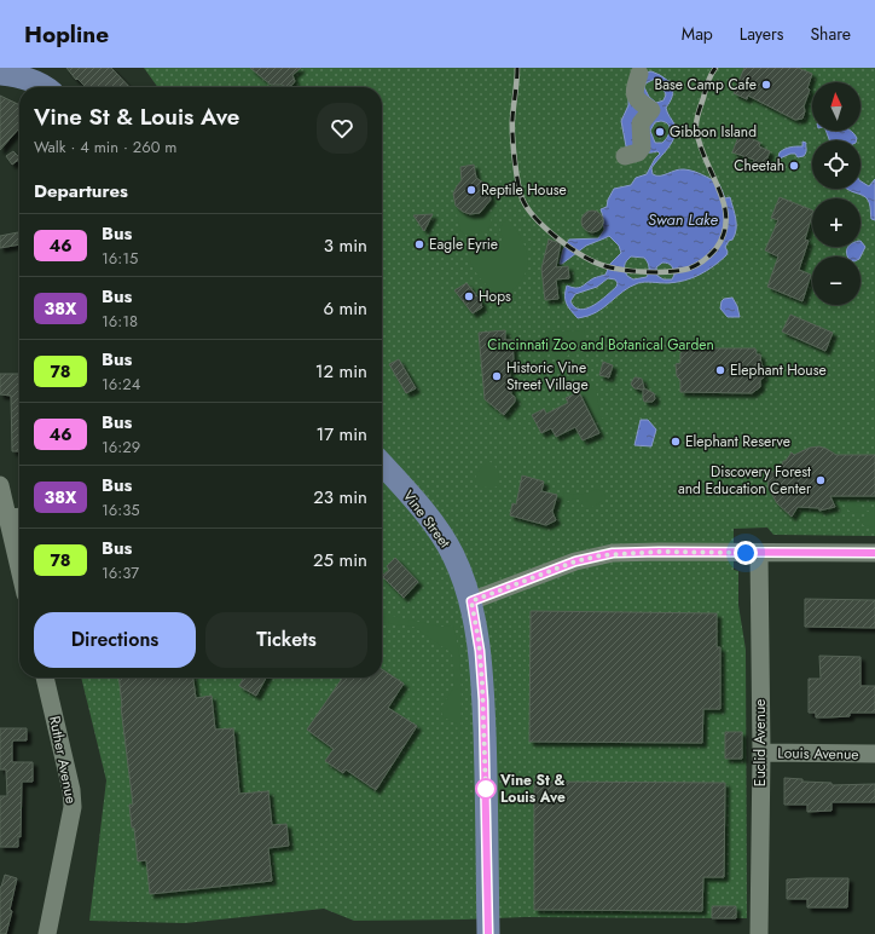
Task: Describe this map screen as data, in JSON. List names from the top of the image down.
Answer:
{
  "streets": {
    "main road": ["Vine Street"],
    "street": ["Euclid Avenue", "Louis Avenue", "Ruther Avenue"]
  },
  "crossings": [
    ["Euclid Avenue", "Louis Avenue"]
  ],
  "water": ["Swan Lake"],
  "parks": ["Cincinnati Zoo and Botanical Garden"],
  "places": [
    "Base Camp Cafe",
    "Gibbon Island",
    "Cheetah",
    "Reptile House",
    "Eagle Eyrie",
    "Hops",
    "Elephant House",
    "Historic Vine Street Village",
    "Elephant Reserve",
    "Discovery Forest and Education Center",
    "Vine St & Louis Ave"
  ],
  "lines": ["bus line 46"],
  "north": "top",
  "page": {
    "header": "Hopline",
    "nav": ["Map", "Layers", "Share"],
    "map_buttons": ["+", "−"],
    "heading": [
      ["Vine St & Louis Ave", "Walk · 4 min · 260 m"],
      "Departures"
    ],
    "list": [
      {
        "mark": "46",
        "name": "Bus",
        "note": "16:15",
        "value": "3 min"
      },
      {
        "mark": "38X",
        "name": "Bus",
        "note": "16:18",
        "value": "6 min"
      },
      {
        "mark": "78",
        "name": "Bus",
        "note": "16:24",
        "value": "12 min"
      },
      {
        "mark": "46",
        "name": "Bus",
        "note": "16:29",
        "value": "17 min"
      },
      {
        "mark": "38X",
        "name": "Bus",
        "note": "16:35",
        "value": "23 min"
      },
      {
        "mark": "78",
        "name": "Bus",
        "note": "16:37",
        "value": "25 min"
      }
    ],
    "buttons": ["Directions", "Tickets"]
  }
}
